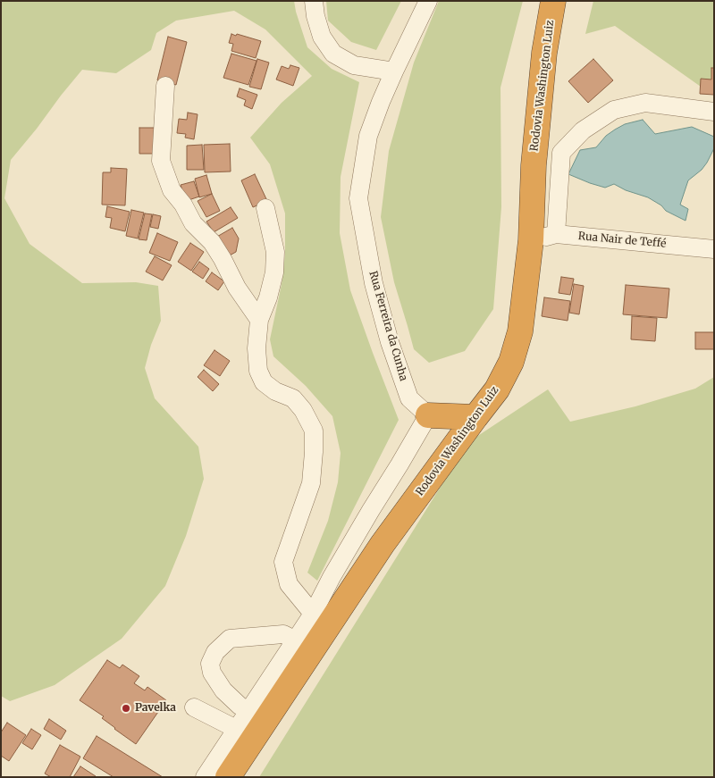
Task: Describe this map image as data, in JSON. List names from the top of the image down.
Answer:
{
  "streets": {
    "highway": ["Rodovia Washington Luiz"],
    "street": ["Rua Nair de Teffé", "Rua Ferreira da Cunha"]
  },
  "crossings": [
    ["Rodovia Washington Luiz", "Rua Nair de Teffé"]
  ],
  "places": ["Pavelka"]
}
